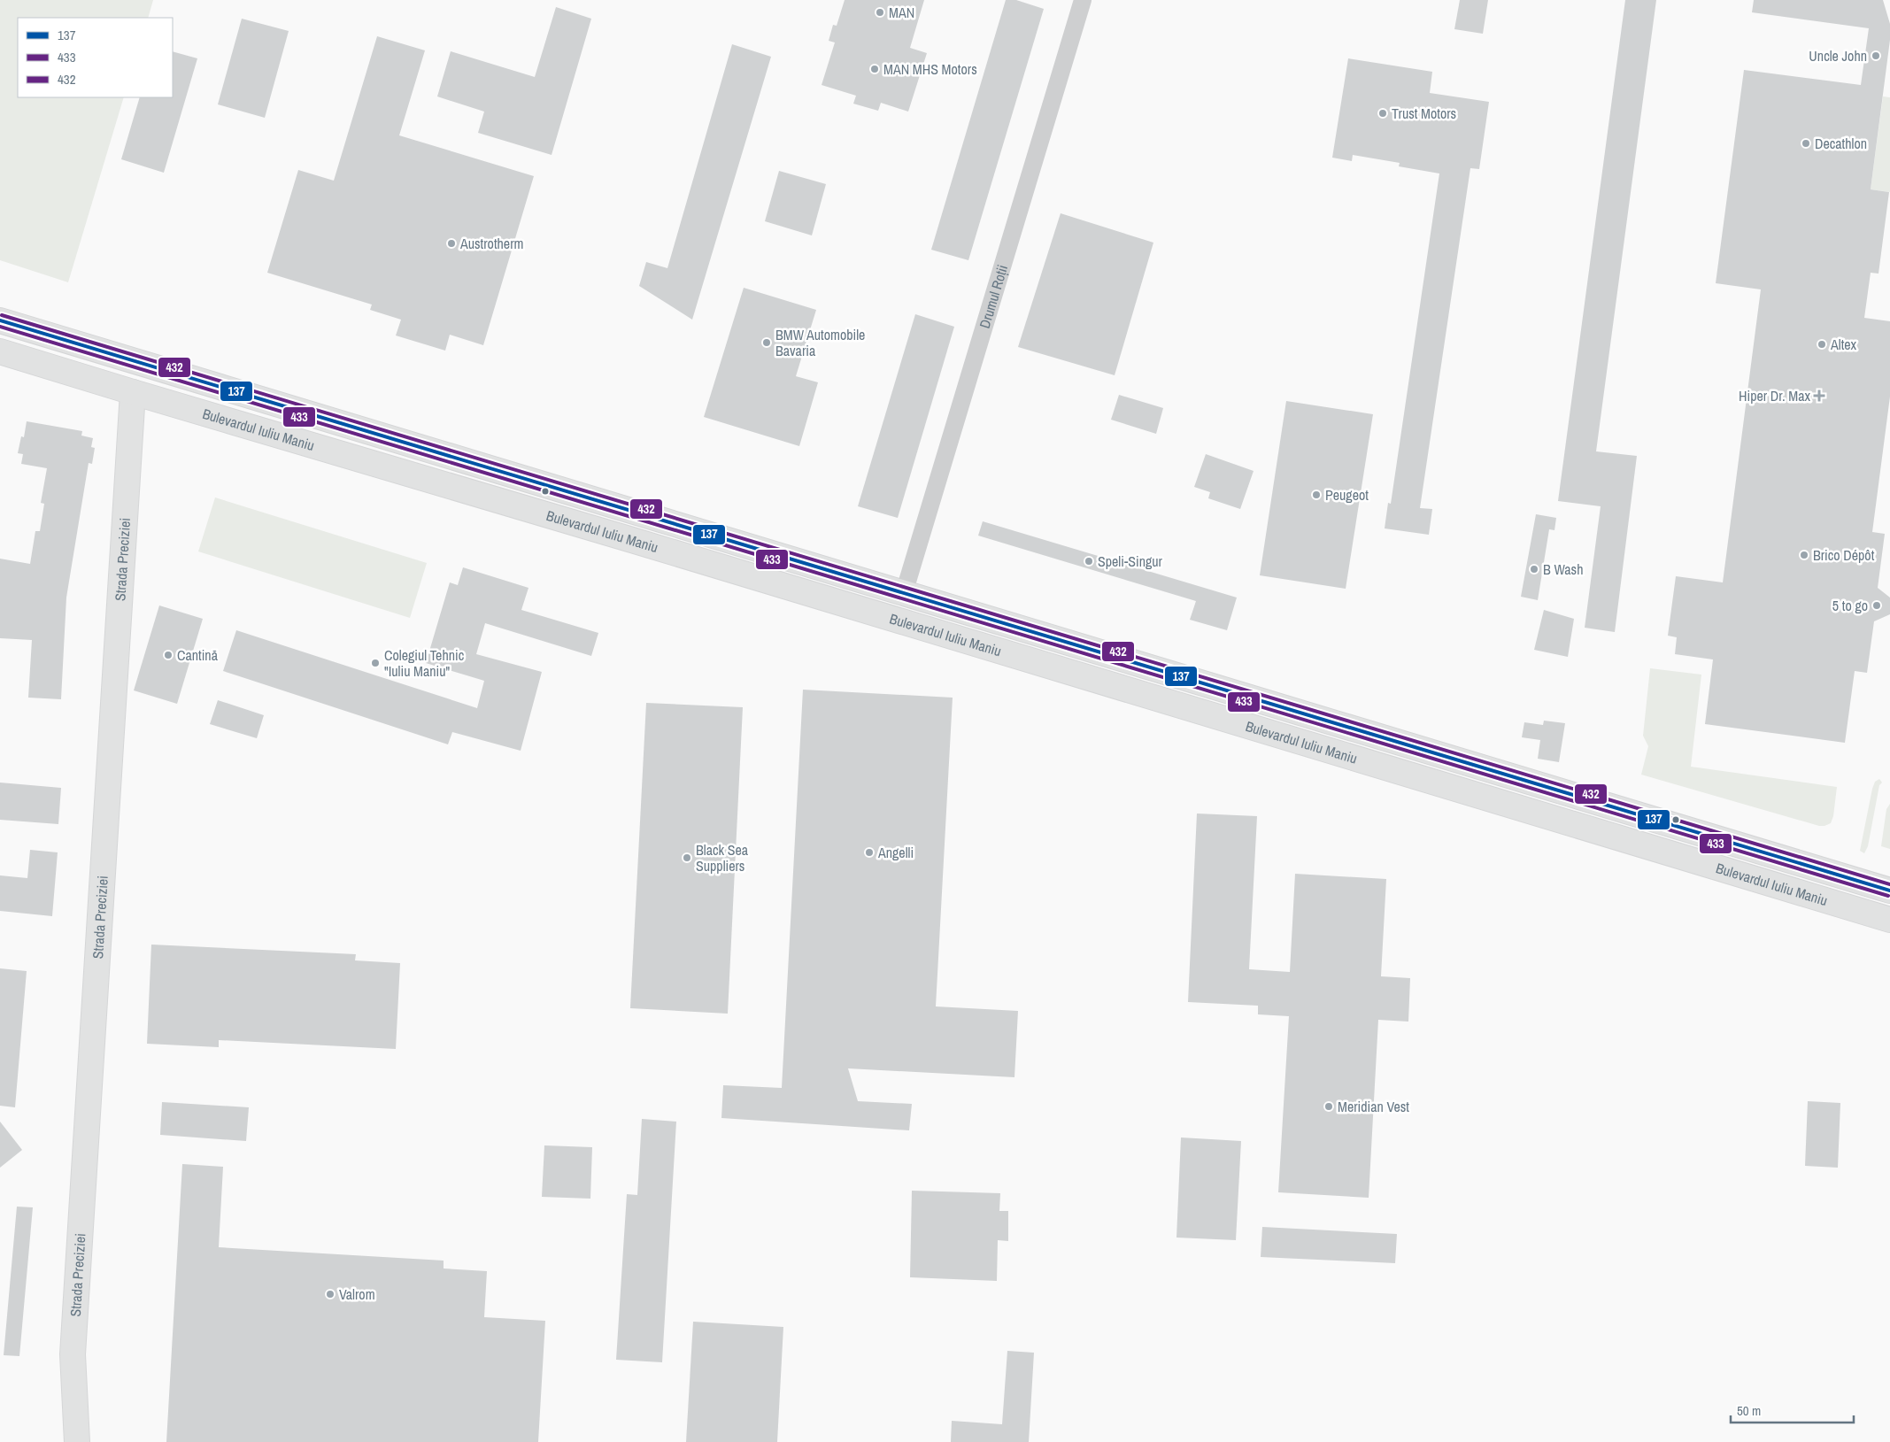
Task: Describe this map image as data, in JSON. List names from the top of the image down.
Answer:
{
  "streets": {
    "main road": ["Bulevardul Iuliu Maniu", "Strada Preciziei"],
    "street": ["Drumul Roții"]
  },
  "crossings": [
    ["Drumul Roții", "Bulevardul Iuliu Maniu"],
    ["Bulevardul Iuliu Maniu", "Strada Preciziei"]
  ],
  "places": {
    "other": [
      "MAN",
      "Uncle John",
      "MAN MHS Motors",
      "Trust Motors",
      "Decathlon",
      "Austrotherm",
      "BMW Automobile Bavaria",
      "Altex",
      "Peugeot",
      "Brico Dépôt",
      "Speli-Singur",
      "B Wash",
      "5 to go",
      "Cantină",
      "Colegiul Tehnic \"Iuliu Maniu\"",
      "Angelli",
      "Black Sea Suppliers",
      "Meridian Vest",
      "Valrom"
    ],
    "health": ["Hiper Dr. Max"]
  },
  "lines": ["transit line 432", "transit line 137", "transit line 433"],
  "legend": ["137", "433", "432"],
  "scale_bar": "50 m"
}
